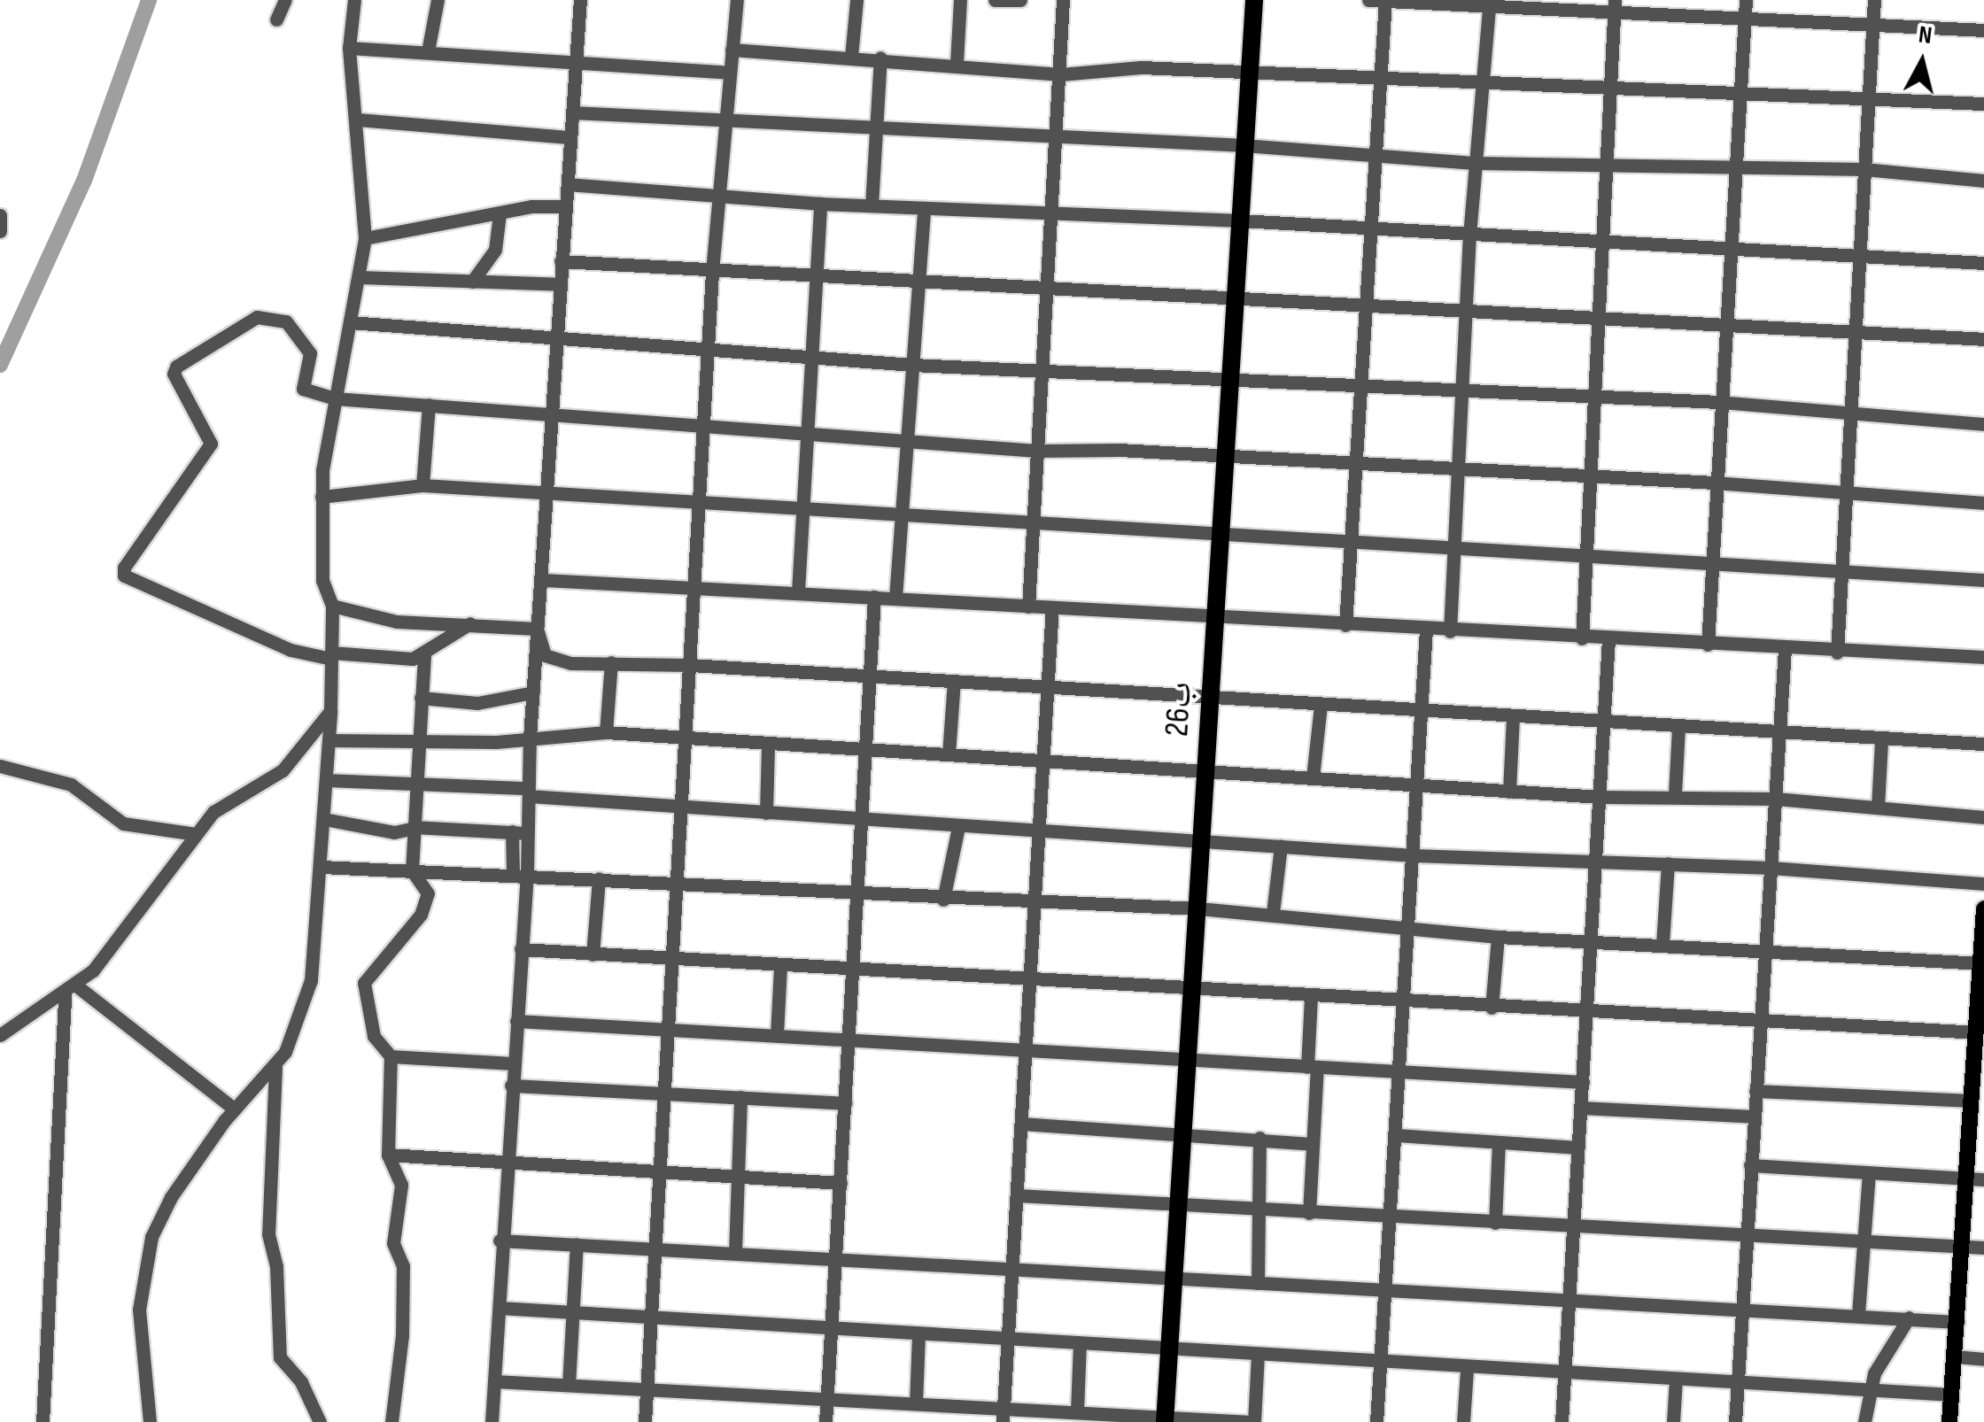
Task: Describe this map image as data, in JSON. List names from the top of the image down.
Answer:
{
  "streets": {
    "highway": ["26ب"]
  },
  "north": "top"
}
